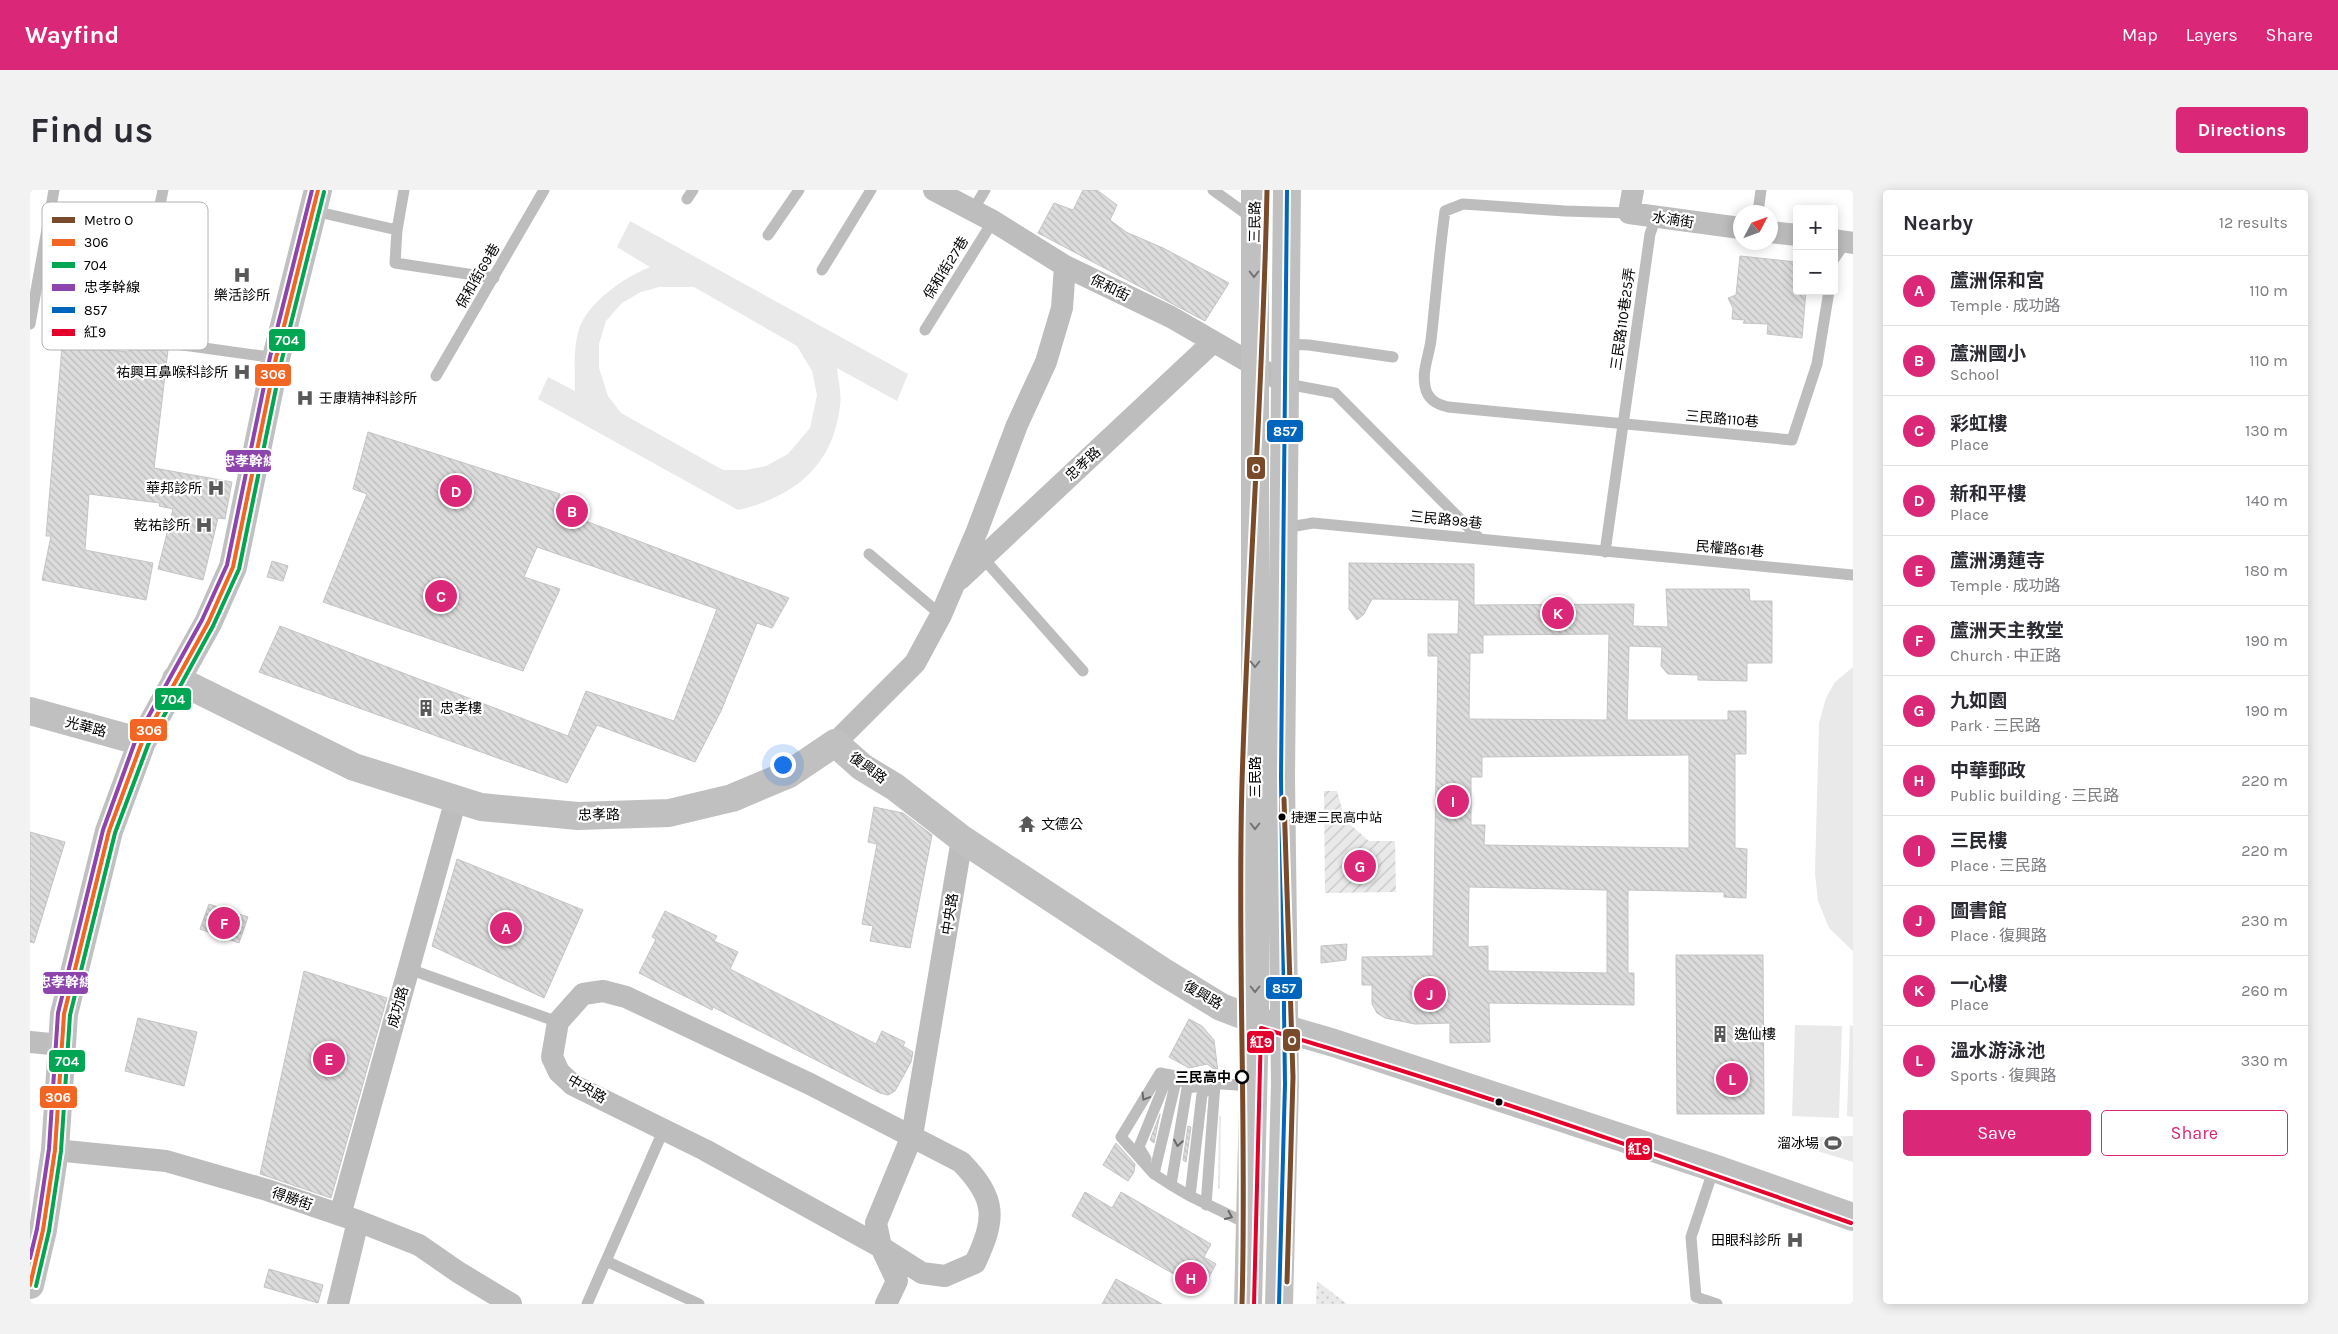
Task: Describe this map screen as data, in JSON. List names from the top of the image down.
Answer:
{
  "streets": {
    "street": [
      "水湳街",
      "三民路",
      "保和街",
      "忠孝路",
      "光華路",
      "復興路",
      "中央路",
      "成功路",
      "得勝街"
    ],
    "lane": [
      "保和街27巷",
      "保和街69巷",
      "三民路110巷25弄",
      "三民路110巷",
      "三民路98巷",
      "民權路61巷"
    ]
  },
  "crossings": [
    ["水湳街", "三民路110巷25弄"],
    ["三民路", "保和街"],
    ["三民路", "三民路98巷"],
    ["三民路", "復興路"],
    ["保和街27巷", "保和街"],
    ["保和街", "忠孝路"],
    ["三民路110巷25弄", "三民路110巷"],
    ["忠孝路", "復興路"],
    ["忠孝路", "成功路"],
    ["三民路98巷", "民權路61巷"],
    ["復興路", "中央路"],
    ["成功路", "得勝街"]
  ],
  "places": {
    "hospital": [
      "樂活診所",
      "祐興耳鼻喉科診所",
      "壬康精神科診所",
      "華邦診所",
      "乾祐診所",
      "田眼科診所"
    ],
    "building": ["忠孝樓", "逸仙樓"],
    "other": ["捷運三民高中站", "三民高中"],
    "temple": ["文德公"],
    "sports": ["溜冰場"]
  },
  "lines": [
    "metro line O",
    "transit line 306",
    "transit line 忠孝幹線",
    "transit line 857",
    "transit line 704",
    "transit line 紅9"
  ],
  "legend": [
    "Metro O",
    "306",
    "704",
    "忠孝幹線",
    "857",
    "紅9"
  ],
  "north": "top right",
  "page": {
    "header": "Wayfind",
    "nav": ["Map", "Layers", "Share"],
    "buttons": [
      "Directions",
      ["Save", "Share"]
    ],
    "title": "Find us",
    "heading": ["Nearby", "12 results"],
    "map_buttons": ["+", "−"],
    "list": [
      {
        "mark": "A",
        "name": "蘆洲保和宮",
        "note": "Temple · 成功路",
        "value": "110 m"
      },
      {
        "mark": "B",
        "name": "蘆洲國小",
        "note": "School",
        "value": "110 m"
      },
      {
        "mark": "C",
        "name": "彩虹樓",
        "note": "Place",
        "value": "130 m"
      },
      {
        "mark": "D",
        "name": "新和平樓",
        "note": "Place",
        "value": "140 m"
      },
      {
        "mark": "E",
        "name": "蘆洲湧蓮寺",
        "note": "Temple · 成功路",
        "value": "180 m"
      },
      {
        "mark": "F",
        "name": "蘆洲天主教堂",
        "note": "Church · 中正路",
        "value": "190 m"
      },
      {
        "mark": "G",
        "name": "九如園",
        "note": "Park · 三民路",
        "value": "190 m"
      },
      {
        "mark": "H",
        "name": "中華郵政",
        "note": "Public building · 三民路",
        "value": "220 m"
      },
      {
        "mark": "I",
        "name": "三民樓",
        "note": "Place · 三民路",
        "value": "220 m"
      },
      {
        "mark": "J",
        "name": "圖書館",
        "note": "Place · 復興路",
        "value": "230 m"
      },
      {
        "mark": "K",
        "name": "一心樓",
        "note": "Place",
        "value": "260 m"
      },
      {
        "mark": "L",
        "name": "溫水游泳池",
        "note": "Sports · 復興路",
        "value": "330 m"
      }
    ],
    "pins": [
      "D",
      "B",
      "C",
      "K",
      "I",
      "G",
      "F",
      "A",
      "J",
      "E",
      "L",
      "H"
    ]
  }
}
